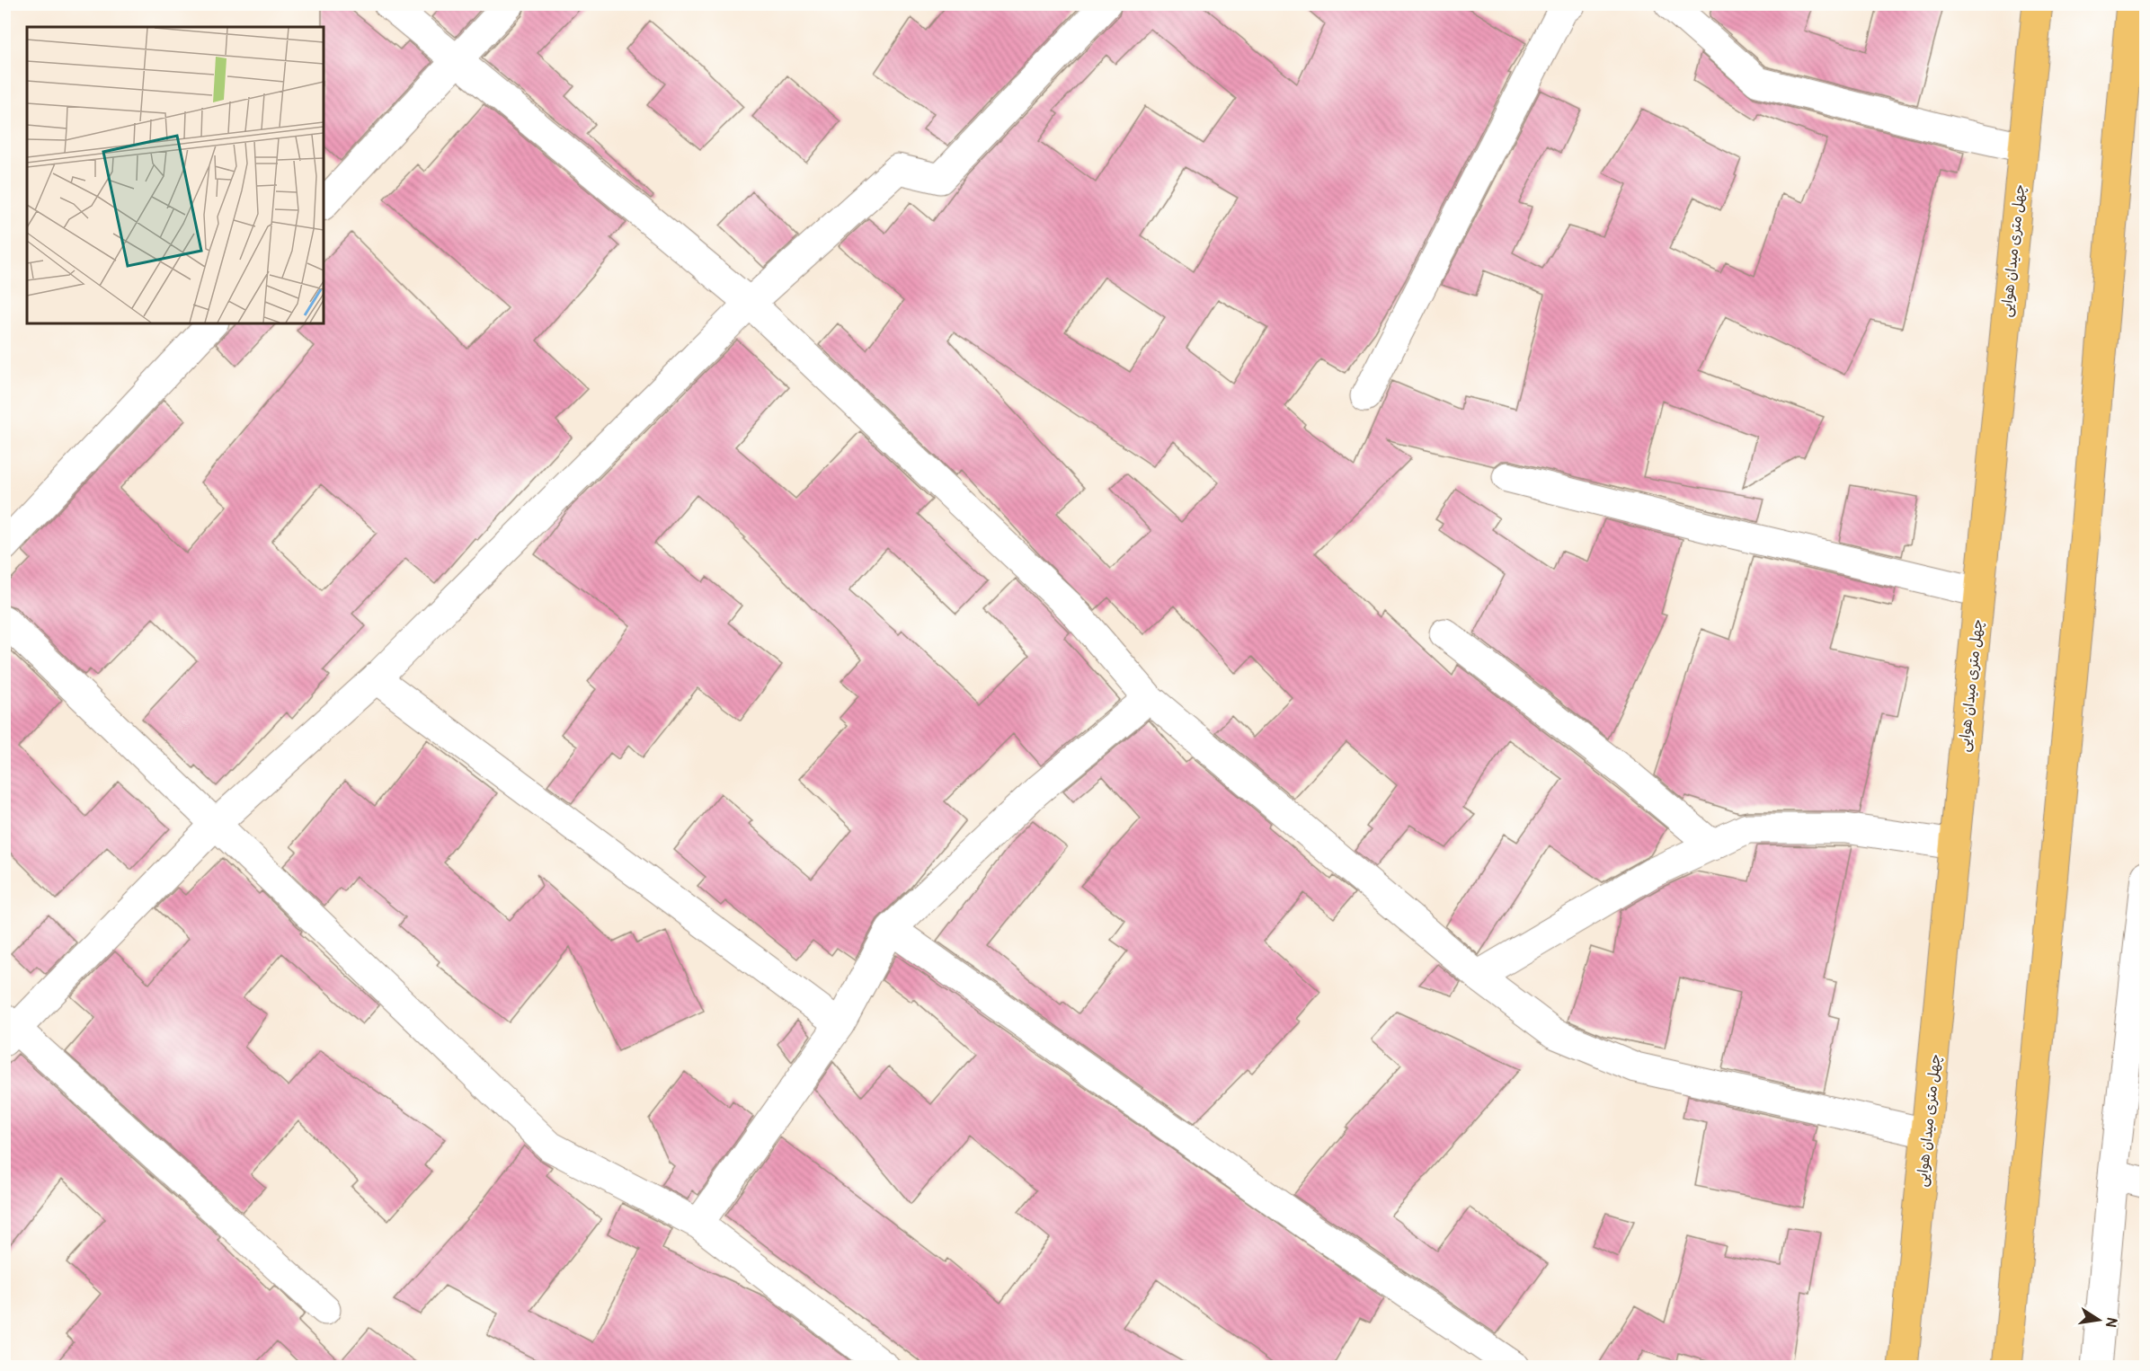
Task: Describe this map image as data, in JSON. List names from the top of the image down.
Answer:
{
  "streets": {
    "main road": ["چهل متری میدان هوایی"]
  },
  "north": "right"
}
